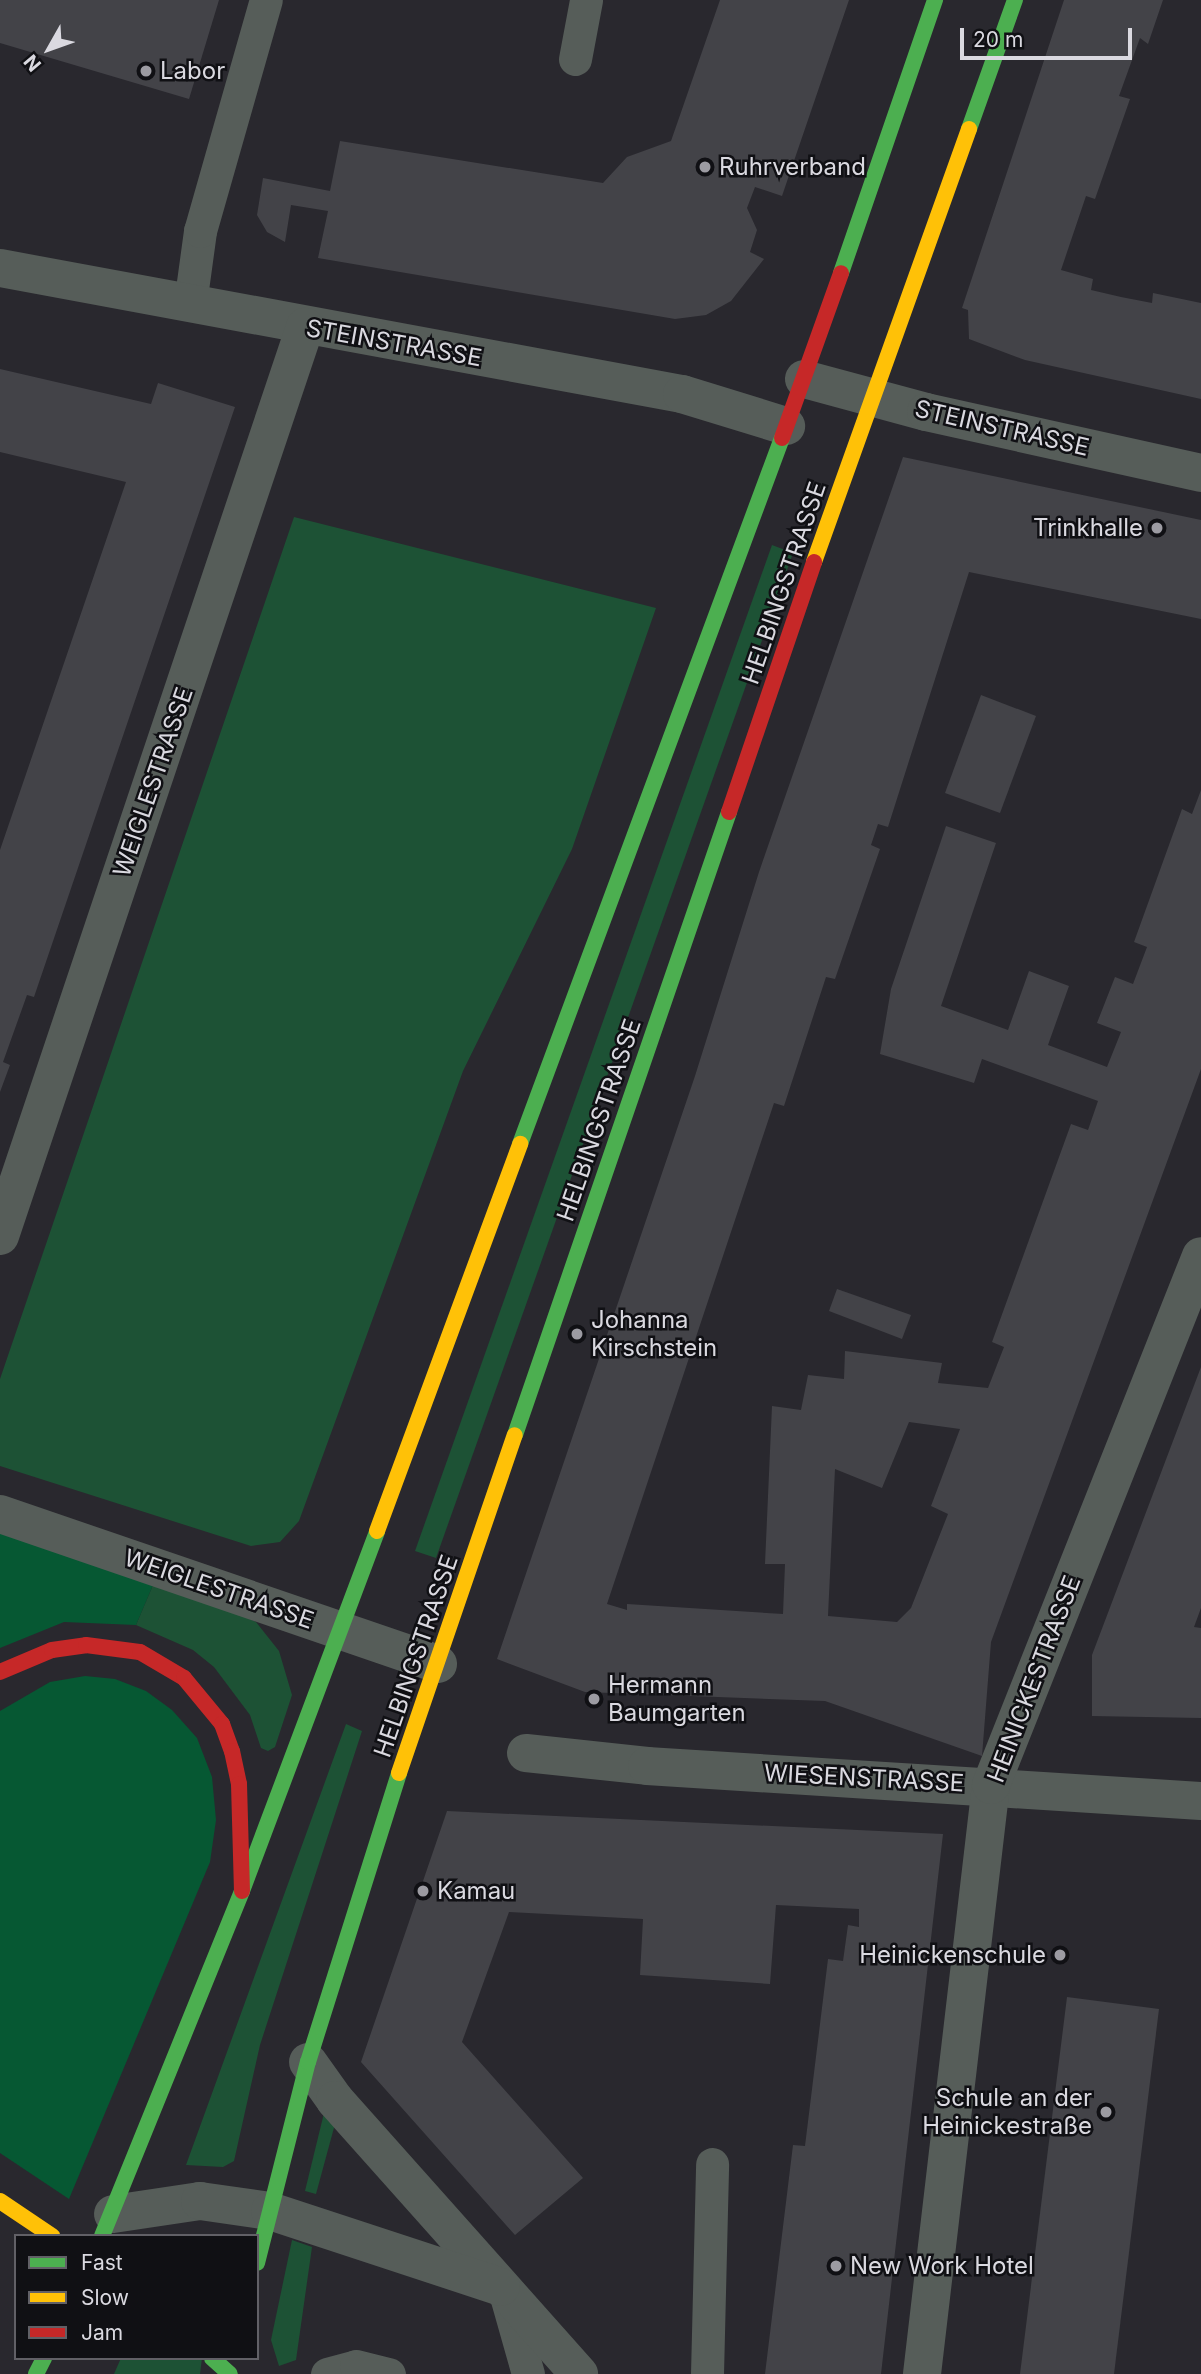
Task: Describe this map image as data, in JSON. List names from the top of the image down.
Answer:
{
  "streets": {
    "main road": ["HELBINGSTRASSE"],
    "street": [
      "STEINSTRASSE",
      "WEIGLESTRASSE",
      "HEINICKESTRASSE",
      "WIESENSTRASSE"
    ]
  },
  "crossings": [
    ["STEINSTRASSE", "HELBINGSTRASSE"],
    ["STEINSTRASSE", "WEIGLESTRASSE"],
    ["HELBINGSTRASSE", "WEIGLESTRASSE"],
    ["HEINICKESTRASSE", "WIESENSTRASSE"]
  ],
  "places": [
    "Labor",
    "Ruhrverband",
    "Trinkhalle",
    "Johanna Kirschstein",
    "Hermann Baumgarten",
    "Kamau",
    "Heinickenschule",
    "Schule an der Heinickestraße",
    "New Work Hotel"
  ],
  "legend": ["Fast", "Slow", "Jam"],
  "scale_bar": "20 m",
  "north": "bottom left"
}
